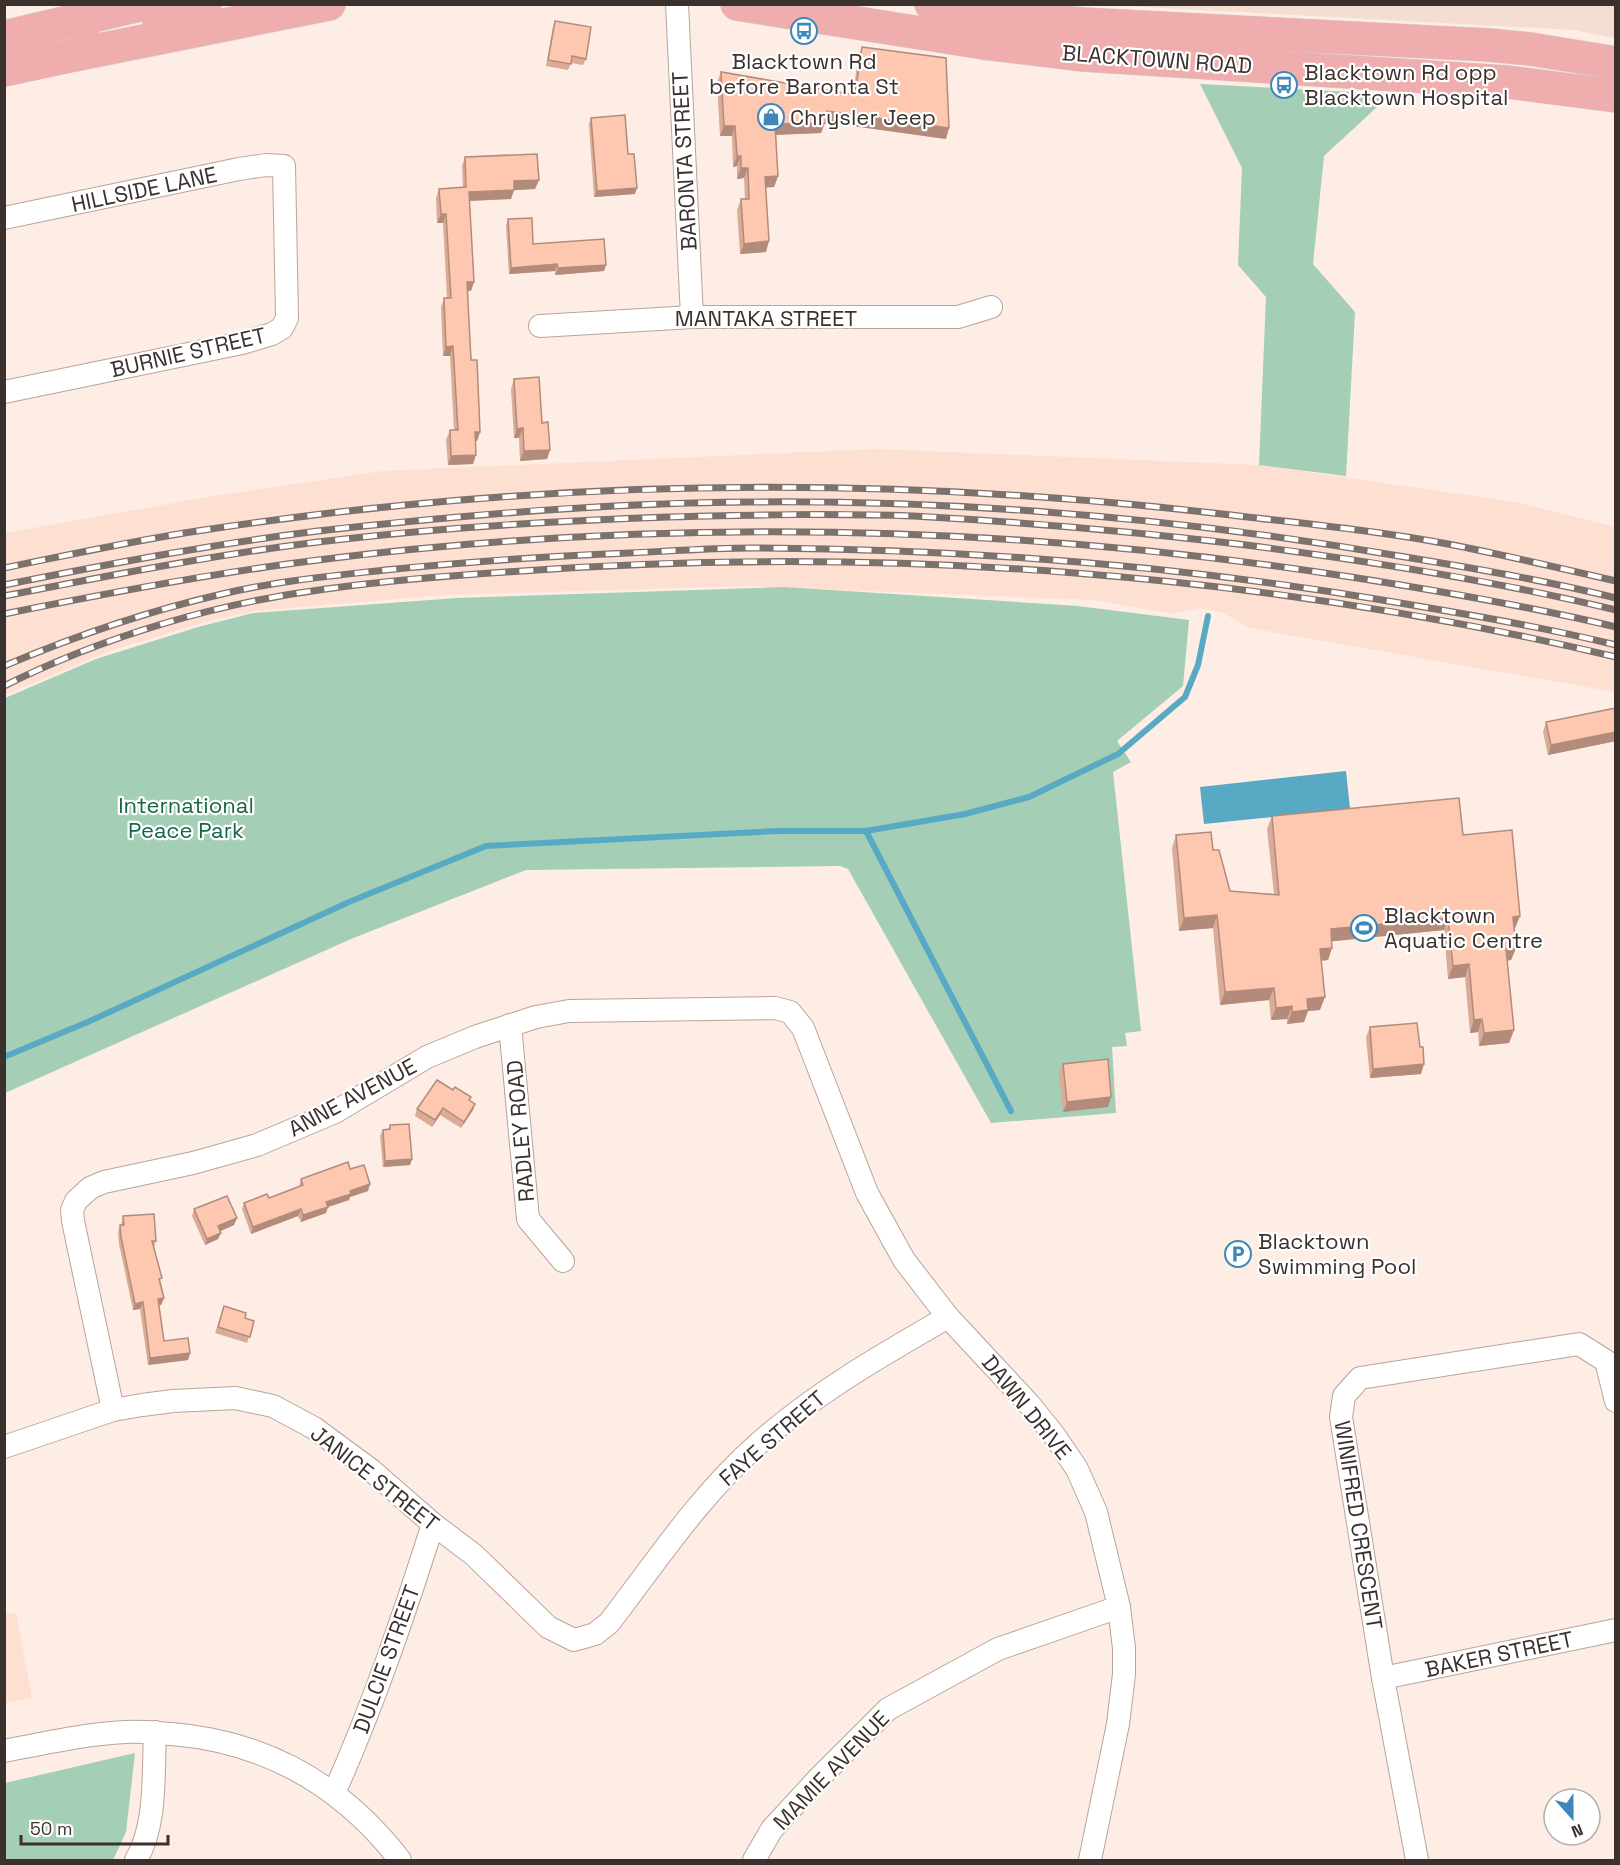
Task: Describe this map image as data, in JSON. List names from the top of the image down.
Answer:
{
  "streets": {
    "main road": ["BLACKTOWN ROAD"],
    "street": [
      "BARONTA STREET",
      "HILLSIDE LANE",
      "MANTAKA STREET",
      "BURNIE STREET",
      "ANNE AVENUE",
      "RADLEY ROAD",
      "DAWN DRIVE",
      "FAYE STREET",
      "JANICE STREET",
      "WINIFRED CRESCENT",
      "BAKER STREET",
      "DULCIE STREET",
      "MAMIE AVENUE"
    ]
  },
  "crossings": [
    ["BARONTA STREET", "MANTAKA STREET"],
    ["HILLSIDE LANE", "BURNIE STREET"],
    ["ANNE AVENUE", "RADLEY ROAD"],
    ["ANNE AVENUE", "DAWN DRIVE"],
    ["ANNE AVENUE", "JANICE STREET"],
    ["DAWN DRIVE", "FAYE STREET"],
    ["DAWN DRIVE", "MAMIE AVENUE"],
    ["FAYE STREET", "JANICE STREET"],
    ["JANICE STREET", "DULCIE STREET"],
    ["WINIFRED CRESCENT", "BAKER STREET"]
  ],
  "parks": ["International Peace Park"],
  "places": {
    "bus stop": ["Blacktown Rd before Baronta St", "Blacktown Rd opp Blacktown Hospital"],
    "shop": ["Chrysler Jeep"],
    "sports": ["Blacktown Aquatic Centre"],
    "parking": ["Blacktown Swimming Pool"]
  },
  "scale_bar": "50 m",
  "north": "bottom"
}
